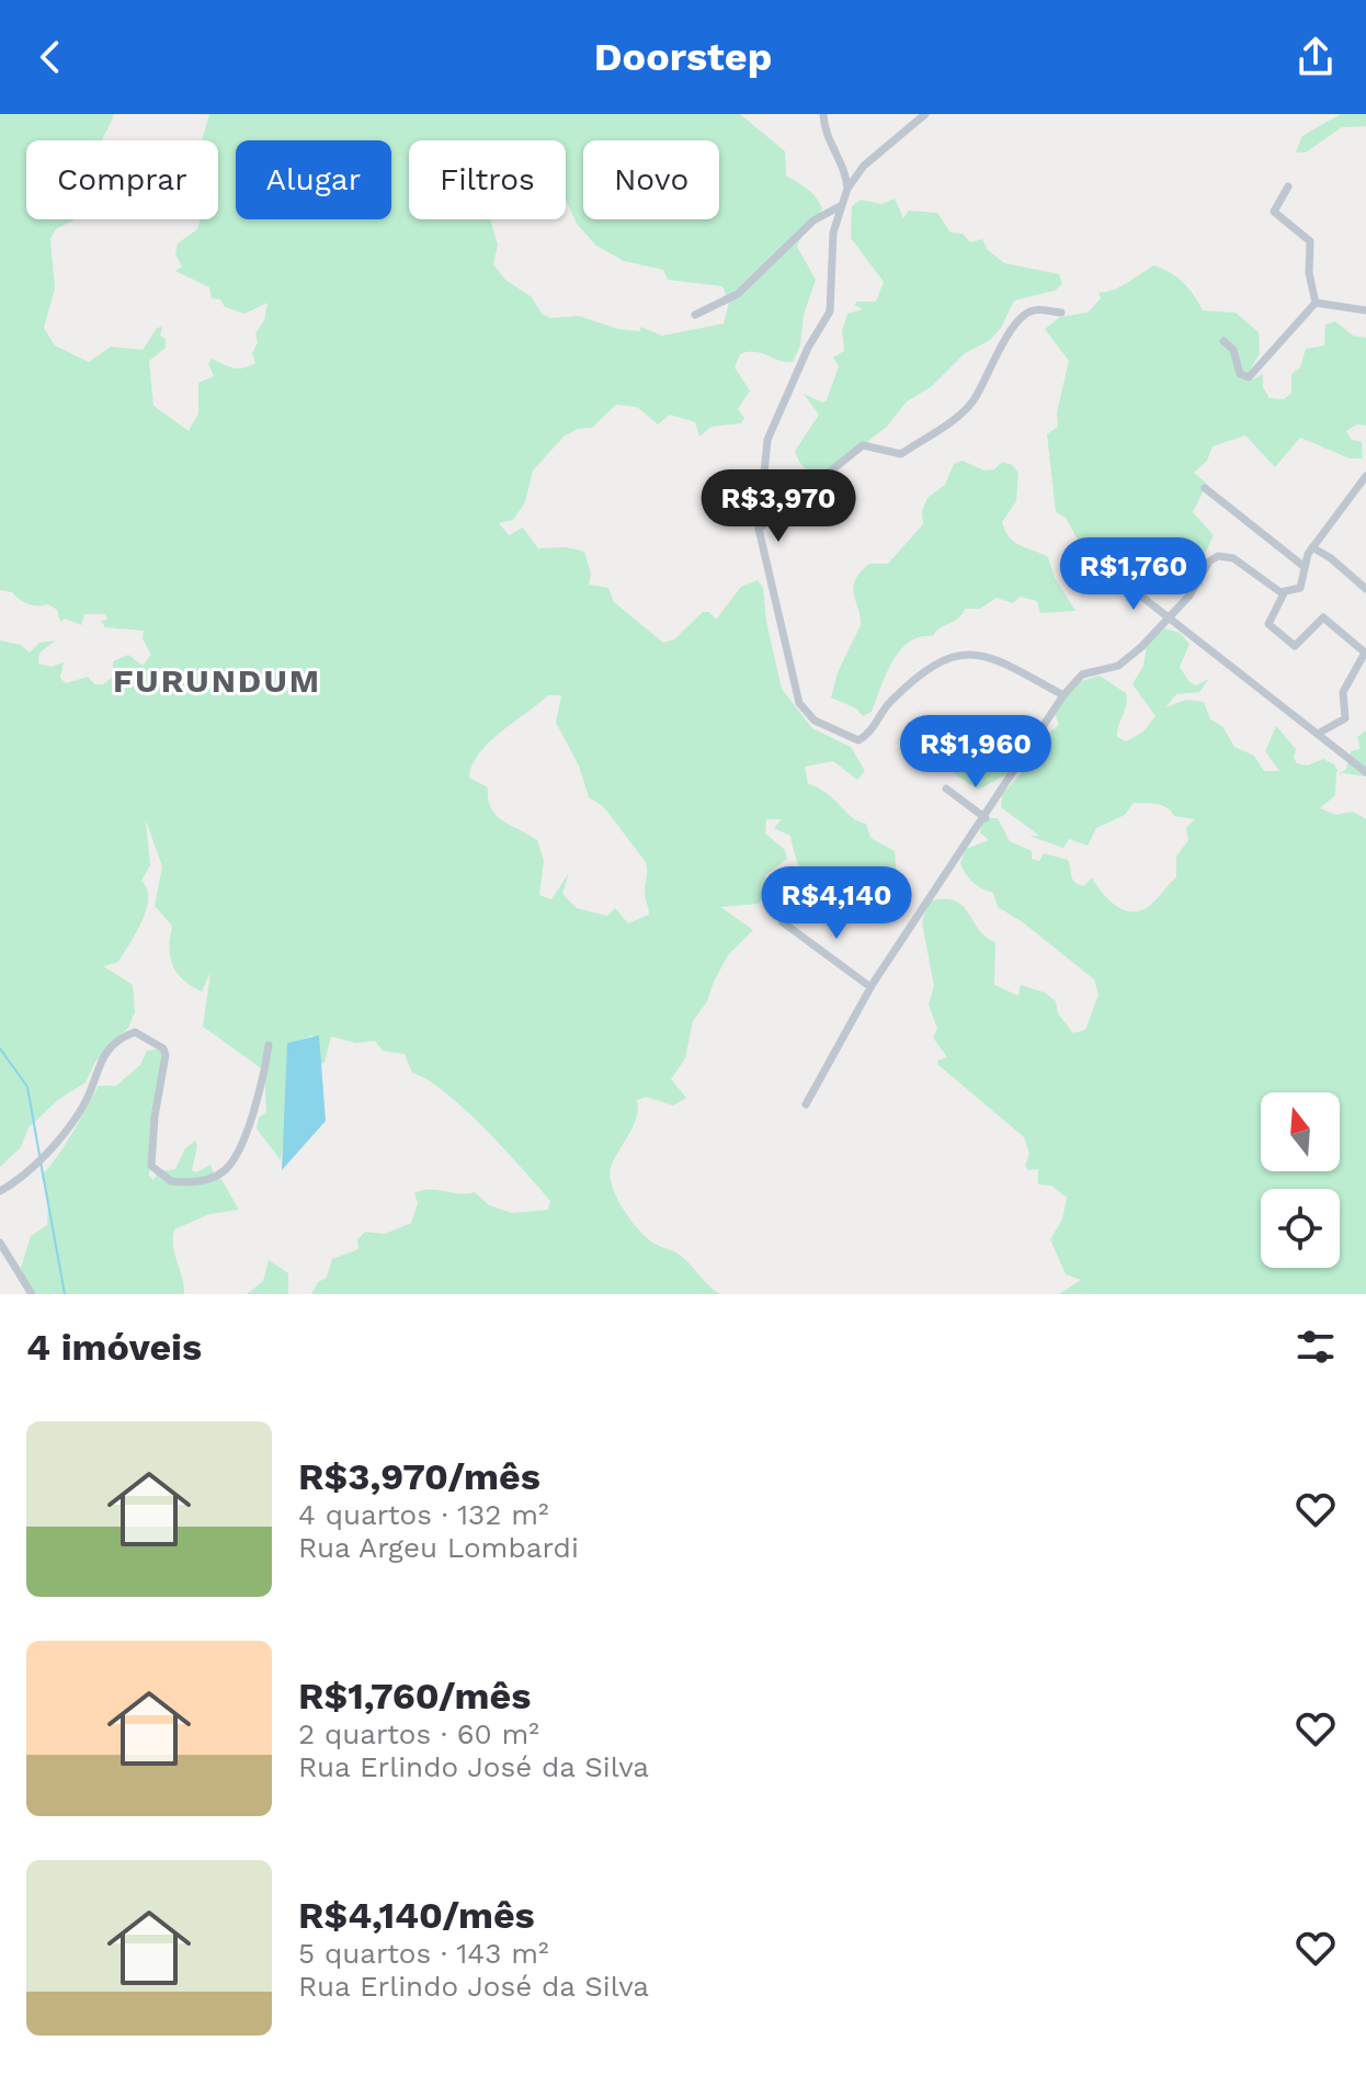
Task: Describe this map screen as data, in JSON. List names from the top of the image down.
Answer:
{
  "districts": ["FURUNDUM"],
  "north": "top",
  "page": {
    "header": "Doorstep",
    "chip": [
      "Comprar",
      "Alugar",
      "Filtros",
      "Novo"
    ],
    "price": [
      "R$3,970",
      "R$1,760",
      "R$1,960",
      "R$4,140"
    ],
    "heading": "4 imóveis",
    "list": [
      {
        "name": "R$3,970/mês",
        "note": "4 quartos · 132 m² · Rua Argeu Lombardi"
      },
      {
        "name": "R$1,760/mês",
        "note": "2 quartos · 60 m² · Rua Erlindo José da Silva"
      },
      {
        "name": "R$4,140/mês",
        "note": "5 quartos · 143 m² · Rua Erlindo José da Silva"
      }
    ]
  }
}
